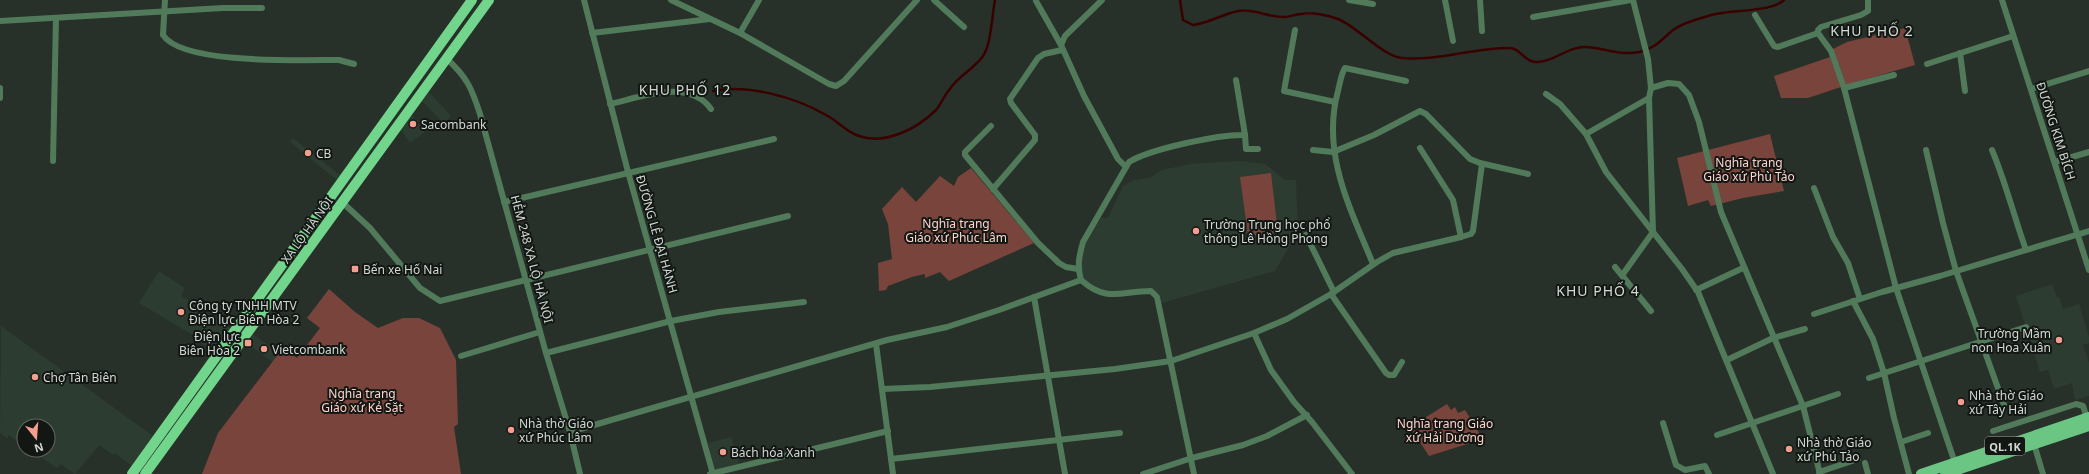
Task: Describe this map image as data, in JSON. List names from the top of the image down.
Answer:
{
  "streets": {
    "highway": ["XA LỘ HÀ NỘI"],
    "main road": ["QL.1K"],
    "street": ["ĐƯỜNG KIM BÍCH", "ĐƯỜNG LÊ ĐẠI HÀNH", "HẺM 248 XA LỘ HÀ NỘI"]
  },
  "crossings": [
    ["XA LỘ HÀ NỘI", "HẺM 248 XA LỘ HÀ NỘI"]
  ],
  "districts": ["KHU PHỐ 2", "KHU PHỐ 12", "KHU PHỐ 4"],
  "parks": [
    "Nghĩa trang Giáo xứ Phù Tảo",
    "Nghĩa trang Giáo xứ Phúc Lâm",
    "Nghĩa trang Giáo xứ Kẻ Sặt",
    "Nghĩa trang Giáo xứ Hải Dương"
  ],
  "places": {
    "other": [
      "Sacombank",
      "CB",
      "Trường Trung học phổ thông Lê Hồng Phong",
      "Công ty TNHH MTV Điện lực Biên Hòa 2",
      "Trường Mầm non Hoa Xuân",
      "Vietcombank",
      "Chợ Tân Biên",
      "Nhà thờ Giáo xứ Tây Hải",
      "Nhà thờ Giáo xứ Phúc Lâm",
      "Nhà thờ Giáo xứ Phú Tảo",
      "Bách hóa Xanh"
    ],
    "transit": ["Bến xe Hố Nai", "Điện lực Biên Hòa 2"]
  },
  "north": "bottom"
}
